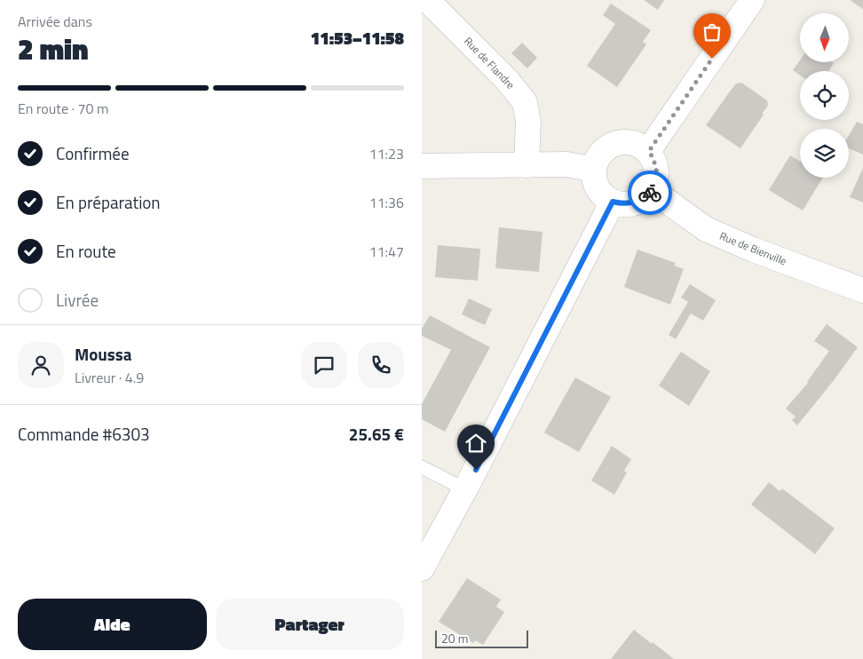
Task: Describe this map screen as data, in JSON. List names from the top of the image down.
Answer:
{
  "streets": {
    "street": ["Rue de Flandre", "Rue de Bienville"]
  },
  "scale_bar": "20 m",
  "north": "bottom",
  "page": {
    "heading": ["2 min", "Arrivée dans", "11:53–11:58"],
    "panel": [
      "Moussa",
      "Livreur · 4.9",
      "Commande #6303",
      "25.65 €"
    ],
    "bar": "En route · 70 m",
    "list": [
      ["Confirmée", "11:23"],
      ["En préparation", "11:36"],
      ["En route", "11:47"],
      "Livrée"
    ],
    "buttons": ["Aide", "Partager"],
    "scale": "20 m"
  }
}
